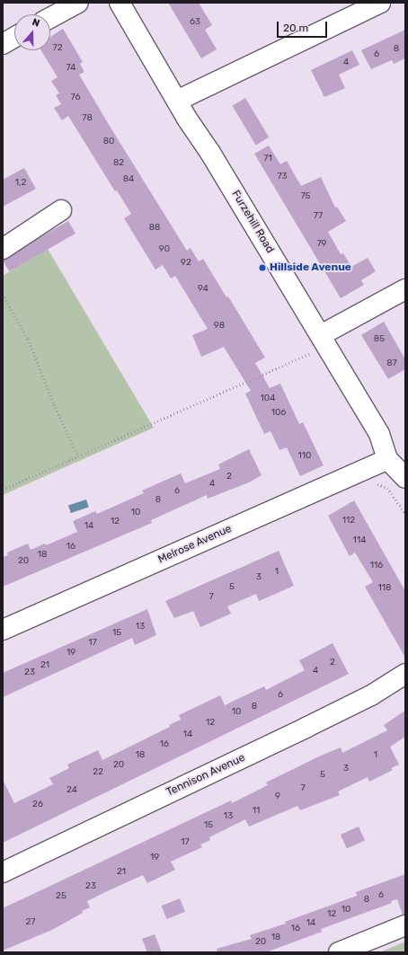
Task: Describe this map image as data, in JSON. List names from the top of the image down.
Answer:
{
  "streets": {
    "street": ["Furzehill Road", "Melrose Avenue", "Tennison Avenue"]
  },
  "crossings": [
    ["Furzehill Road", "Melrose Avenue"]
  ],
  "places": ["Hillside Avenue"],
  "house_numbers": [
    "63",
    "72",
    "8",
    "6",
    "4",
    "74",
    "76",
    "78",
    "80",
    "71",
    "82",
    "73",
    "84",
    "1,2",
    "75",
    "77",
    "88",
    "79",
    "90",
    "92",
    "94",
    "98",
    "85",
    "87",
    "104",
    "106",
    "110",
    "2",
    "4",
    "6",
    "8",
    "10",
    "112",
    "12",
    "14",
    "114",
    "16",
    "18",
    "20",
    "116",
    "1",
    "3",
    "5",
    "118",
    "7",
    "13",
    "15",
    "17",
    "19",
    "2",
    "21",
    "4",
    "23",
    "6",
    "8",
    "10",
    "12",
    "14",
    "16",
    "18",
    "1",
    "20",
    "3",
    "22",
    "5",
    "7",
    "24",
    "9",
    "26",
    "11",
    "13",
    "15",
    "17",
    "19",
    "21",
    "23",
    "6",
    "25",
    "8",
    "10",
    "12",
    "27",
    "14",
    "16",
    "18",
    "20"
  ],
  "scale_bar": "20 m",
  "north": "top"
}
